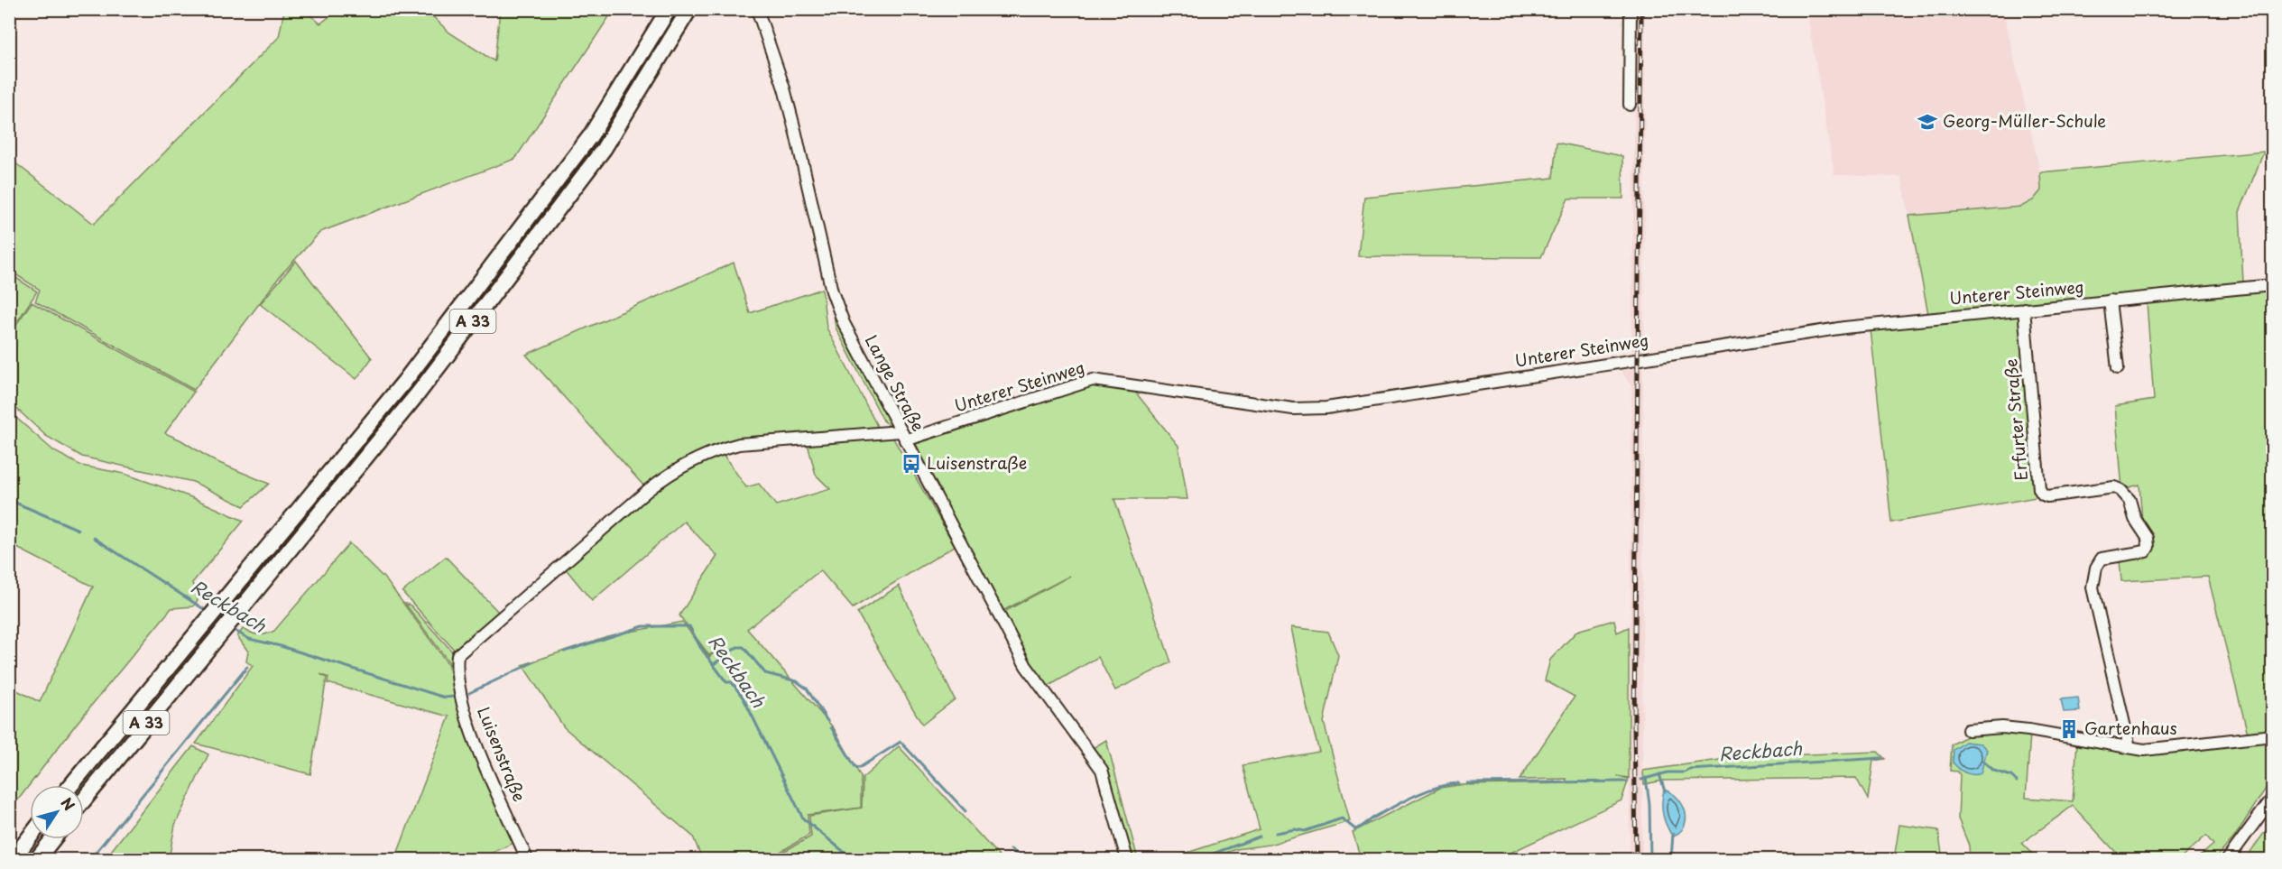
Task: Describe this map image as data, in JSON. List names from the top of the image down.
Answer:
{
  "streets": {
    "highway": ["A 33"],
    "street": [
      "Unterer Steinweg",
      "Lange Straße",
      "Erfurter Straße",
      "Luisenstraße"
    ]
  },
  "crossings": [
    ["Unterer Steinweg", "Lange Straße"],
    ["Unterer Steinweg", "Erfurter Straße"],
    ["Unterer Steinweg", "Luisenstraße"],
    ["Lange Straße", "Luisenstraße"]
  ],
  "water": ["Reckbach"],
  "places": {
    "school or university": ["Georg-Müller-Schule"],
    "bus stop": ["Luisenstraße"],
    "building": ["Gartenhaus"]
  },
  "north": "top right"
}
